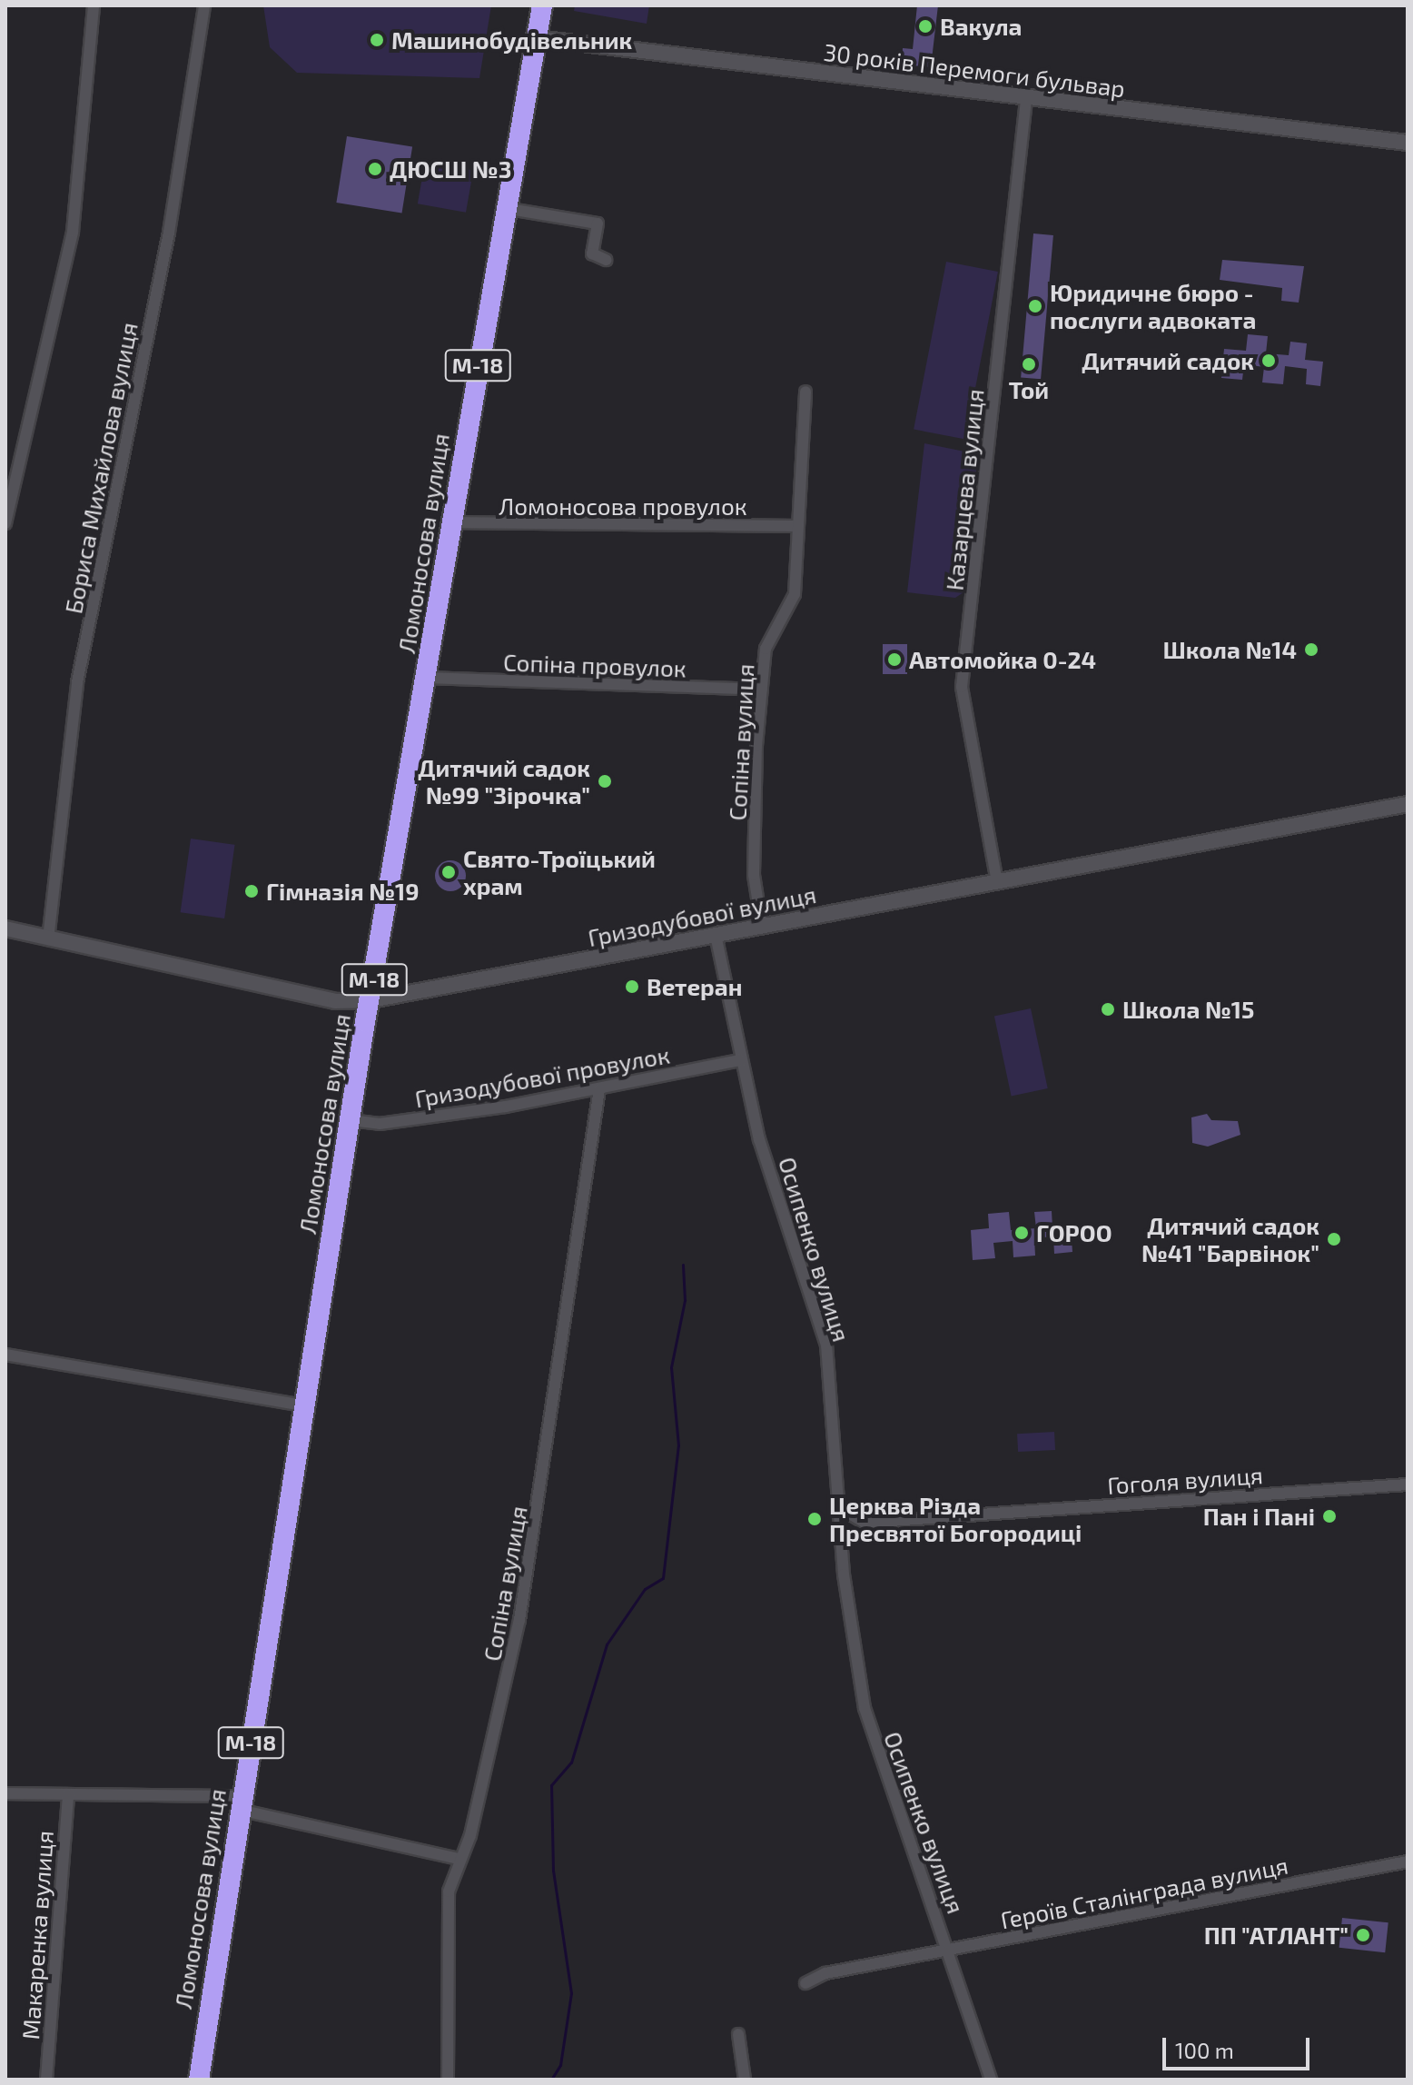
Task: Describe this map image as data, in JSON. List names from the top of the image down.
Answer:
{
  "streets": {
    "highway": ["М-18", "Ломоносова вулиця"],
    "street": [
      "30 років Перемоги бульвар",
      "Бориса Михайлова вулиця",
      "Казарцева вулиця",
      "Ломоносова провулок",
      "Сопіна провулок",
      "Сопіна вулиця",
      "Гризодубової вулиця",
      "Гризодубової провулок",
      "Осипенко вулиця",
      "Гоголя вулиця",
      "Героїв Сталінграда вулиця",
      "Макаренка вулиця"
    ]
  },
  "crossings": [
    ["30 років Перемоги бульвар", "Казарцева вулиця"],
    ["30 років Перемоги бульвар", "Ломоносова вулиця"],
    ["Бориса Михайлова вулиця", "Гризодубової вулиця"],
    ["Казарцева вулиця", "Гризодубової вулиця"],
    ["Ломоносова провулок", "Ломоносова вулиця"],
    ["Ломоносова провулок", "Сопіна вулиця"],
    ["Ломоносова вулиця", "Сопіна провулок"],
    ["Ломоносова вулиця", "Гризодубової вулиця"],
    ["Ломоносова вулиця", "Гризодубової провулок"],
    ["Сопіна провулок", "Сопіна вулиця"],
    ["Сопіна вулиця", "Гризодубової вулиця"],
    ["Сопіна вулиця", "Гризодубової провулок"],
    ["Гризодубової вулиця", "Осипенко вулиця"],
    ["Гризодубової провулок", "Осипенко вулиця"],
    ["Осипенко вулиця", "Гоголя вулиця"],
    ["Осипенко вулиця", "Героїв Сталінграда вулиця"]
  ],
  "places": [
    "Вакула",
    "Машинобудівельник",
    "ДЮСШ №3",
    "Юридичне бюро - послуги адвоката",
    "Дитячий садок",
    "Той",
    "Школа №14",
    "Автомойка 0-24",
    "Дитячий садок №99 \"Зірочка\"",
    "Свято-Троїцький храм",
    "Гімназія №19",
    "Ветеран",
    "Школа №15",
    "ГОРОО",
    "Дитячий садок №41 \"Барвінок\"",
    "Пан і Пані",
    "Церква Різда Пресвятої Богородиці",
    "ПП \"АТЛАНТ\""
  ],
  "scale_bar": "100 m"
}
